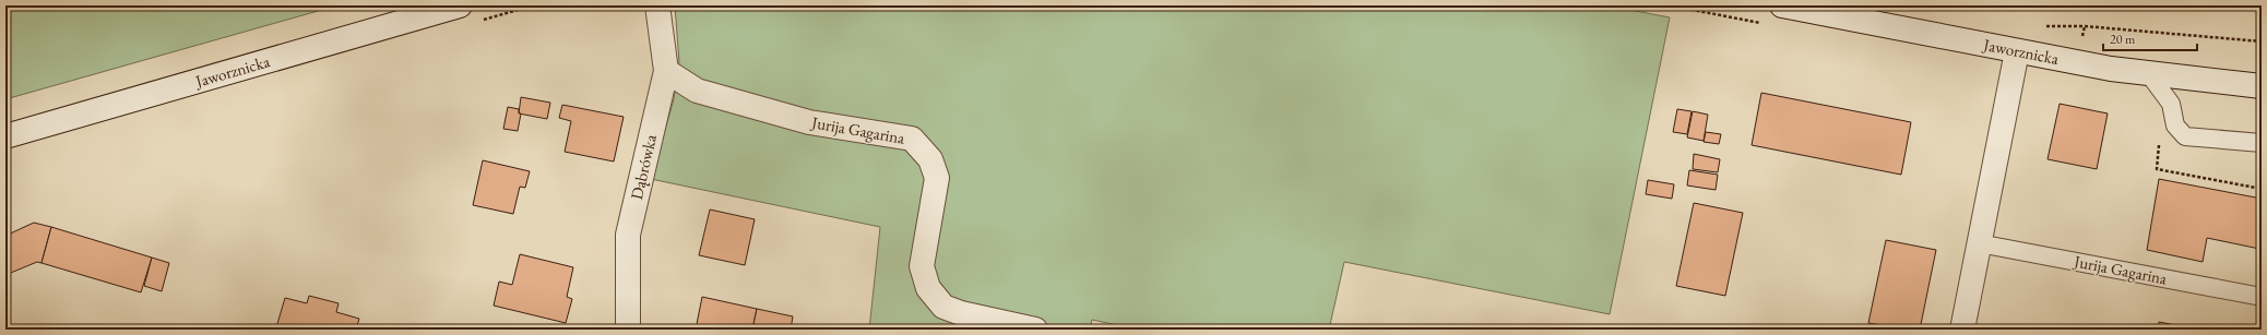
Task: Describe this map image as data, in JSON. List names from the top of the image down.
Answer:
{
  "streets": {
    "street": ["Jaworznicka", "Jurija Gagarina", "Dąbrówka"]
  },
  "crossings": [
    ["Jurija Gagarina", "Dąbrówka"]
  ],
  "scale_bar": "20 m"
}
